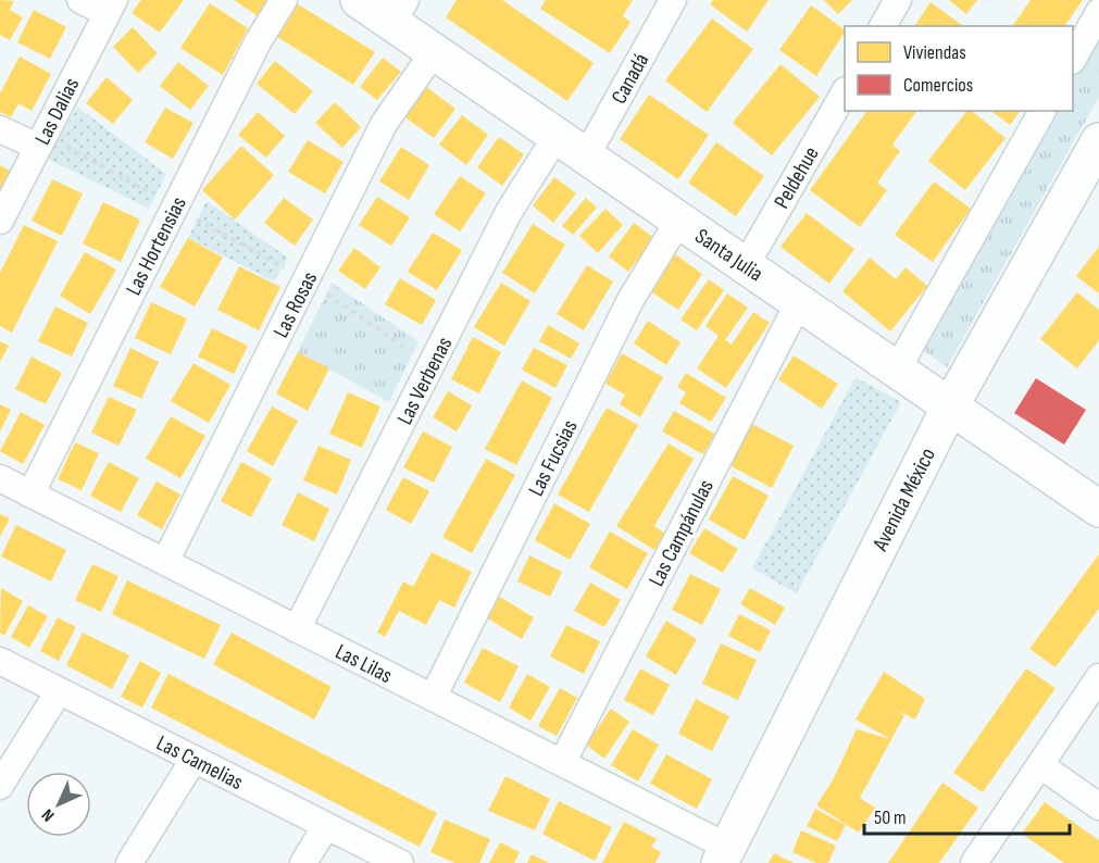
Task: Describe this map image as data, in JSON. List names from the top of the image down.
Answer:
{
  "streets": {
    "street": [
      "Canadá",
      "Las Dalias",
      "Peldehue",
      "Las Hortensias",
      "Santa Julia",
      "Las Rosas",
      "Las Verbenas",
      "Las Fucsias",
      "Avenida México",
      "Las Campánulas",
      "Las Lilas",
      "Las Camelias"
    ]
  },
  "crossings": [
    ["Canadá", "Santa Julia"],
    ["Peldehue", "Santa Julia"],
    ["Las Hortensias", "Las Lilas"],
    ["Santa Julia", "Las Rosas"],
    ["Santa Julia", "Las Verbenas"],
    ["Santa Julia", "Las Fucsias"],
    ["Santa Julia", "Avenida México"],
    ["Santa Julia", "Las Campánulas"],
    ["Las Rosas", "Las Lilas"],
    ["Las Verbenas", "Las Lilas"],
    ["Las Fucsias", "Las Lilas"],
    ["Avenida México", "Las Lilas"],
    ["Las Campánulas", "Las Lilas"]
  ],
  "legend": ["Viviendas", "Comercios"],
  "scale_bar": "50 m",
  "north": "bottom left"
}
